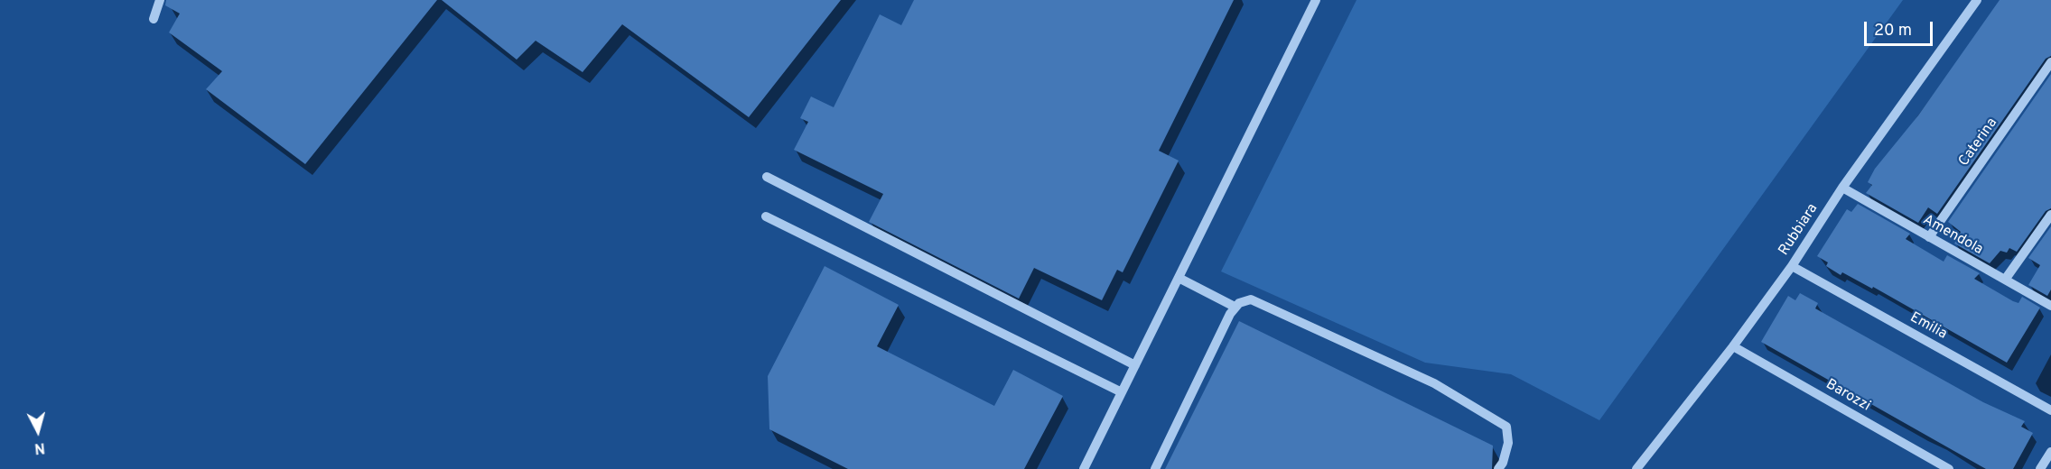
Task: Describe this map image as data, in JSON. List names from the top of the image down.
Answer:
{
  "streets": {
    "street": [
      "Caterina",
      "Rubbiara",
      "Amendola",
      "Emilia",
      "Barozzi"
    ]
  },
  "crossings": [
    ["Caterina", "Amendola"],
    ["Rubbiara", "Amendola"],
    ["Rubbiara", "Emilia"],
    ["Rubbiara", "Barozzi"]
  ],
  "scale_bar": "20 m",
  "north": "bottom"
}
